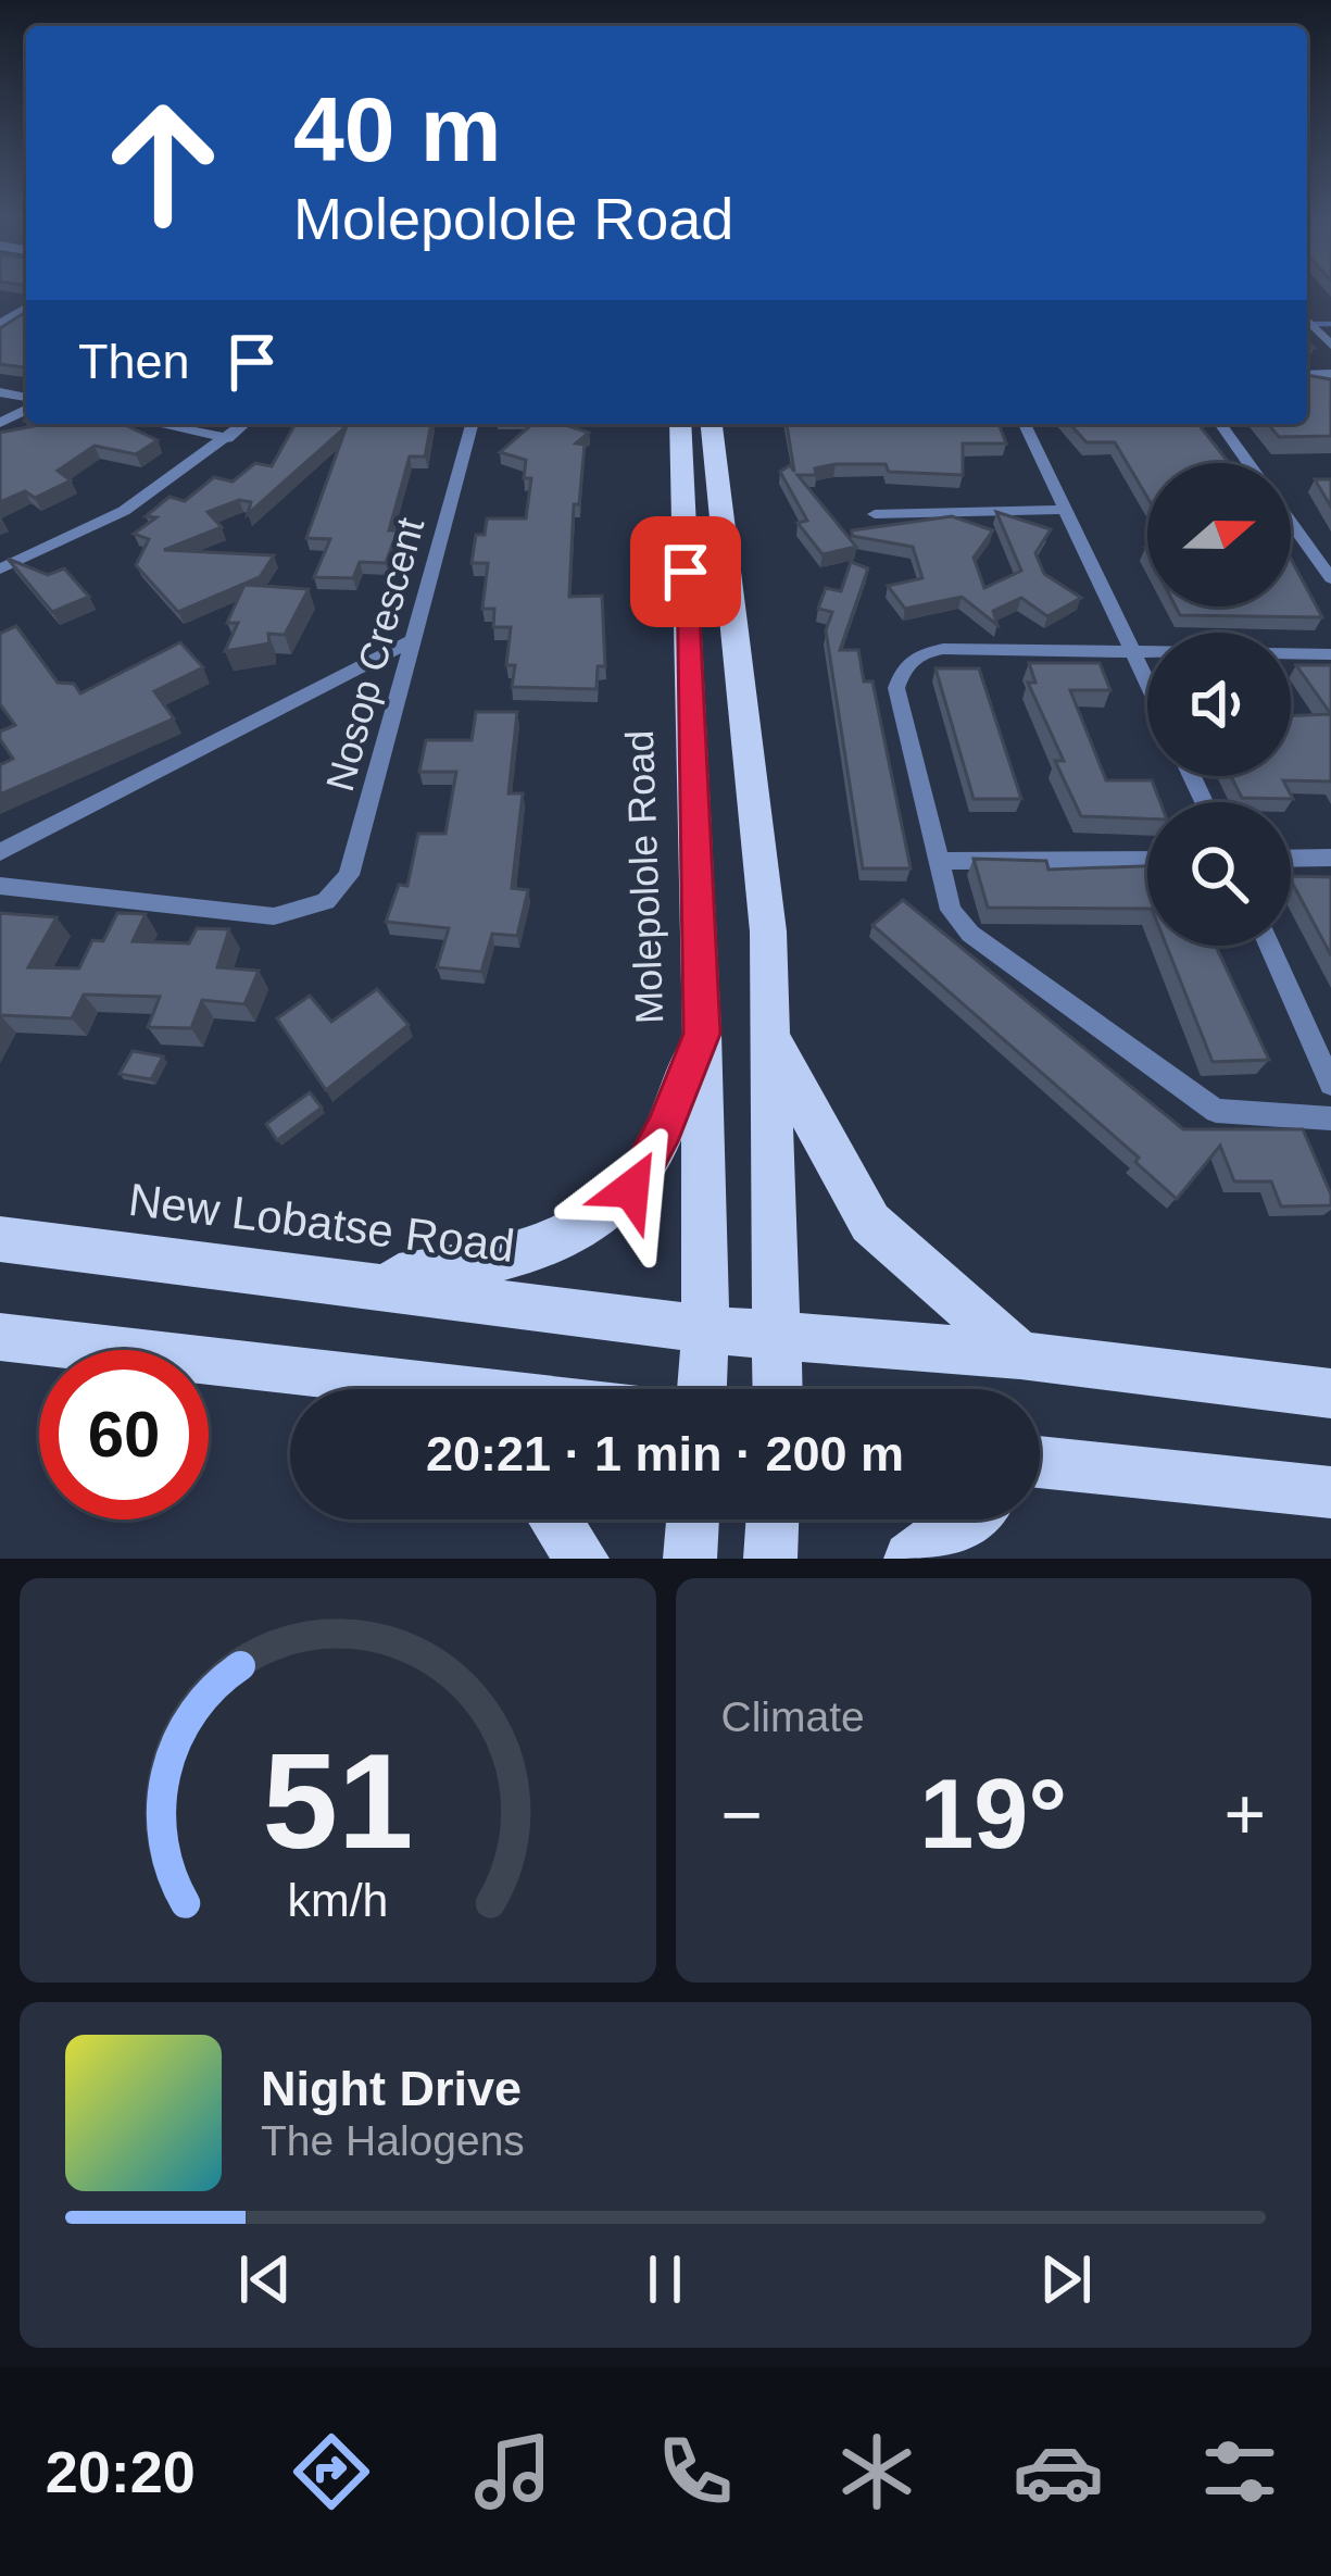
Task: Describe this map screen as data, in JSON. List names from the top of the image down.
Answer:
{
  "streets": {
    "main road": ["Molepolole Road", "New Lobatse Road"],
    "street": ["Nosop Crescent"]
  },
  "crossings": [
    ["Molepolole Road", "New Lobatse Road"]
  ],
  "north": "right",
  "page": {
    "turn": ["40 m", "Molepolole Road"],
    "then": "Then",
    "limit": "60",
    "trip": "20:21 · 1 min · 200 m",
    "tile": "Climate",
    "heat": ["−", "19°", "+"],
    "song": ["Night Drive", "The Halogens"],
    "tabs": "20:20",
    "gauge": ["51", "km/h"]
  }
}
